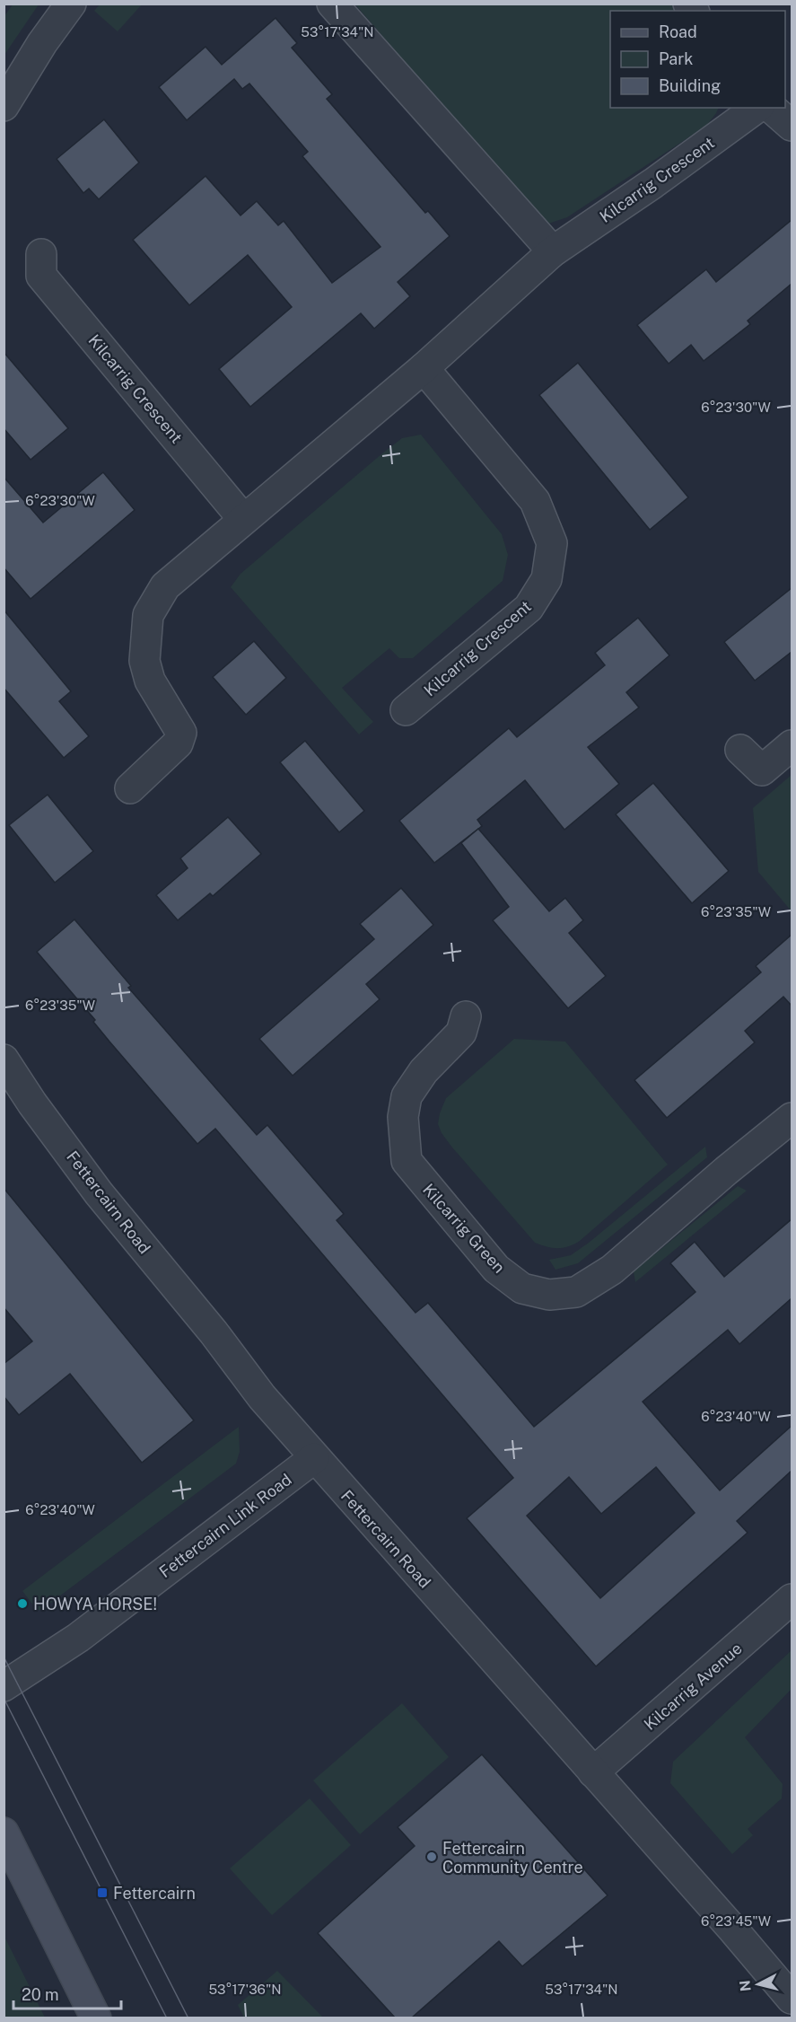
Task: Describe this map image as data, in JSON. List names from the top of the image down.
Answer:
{
  "streets": {
    "street": [
      "Kilcarrig Crescent",
      "Fettercairn Road",
      "Kilcarrig Green",
      "Fettercairn Link Road",
      "Kilcarrig Avenue"
    ]
  },
  "crossings": [
    ["Fettercairn Road", "Fettercairn Link Road"],
    ["Fettercairn Road", "Kilcarrig Avenue"]
  ],
  "places": {
    "other": ["HOWYA HORSE!", "Fettercairn Community Centre"],
    "transit": ["Fettercairn"]
  },
  "legend": ["Road", "Park", "Building"],
  "scale_bar": "20 m",
  "north": "left",
  "coordinates": [
    "53°17'34\"N",
    "6°23'30\"W",
    "6°23'35\"W",
    "6°23'40\"W",
    "6°23'45\"W",
    "53°17'36\"N"
  ]
}
